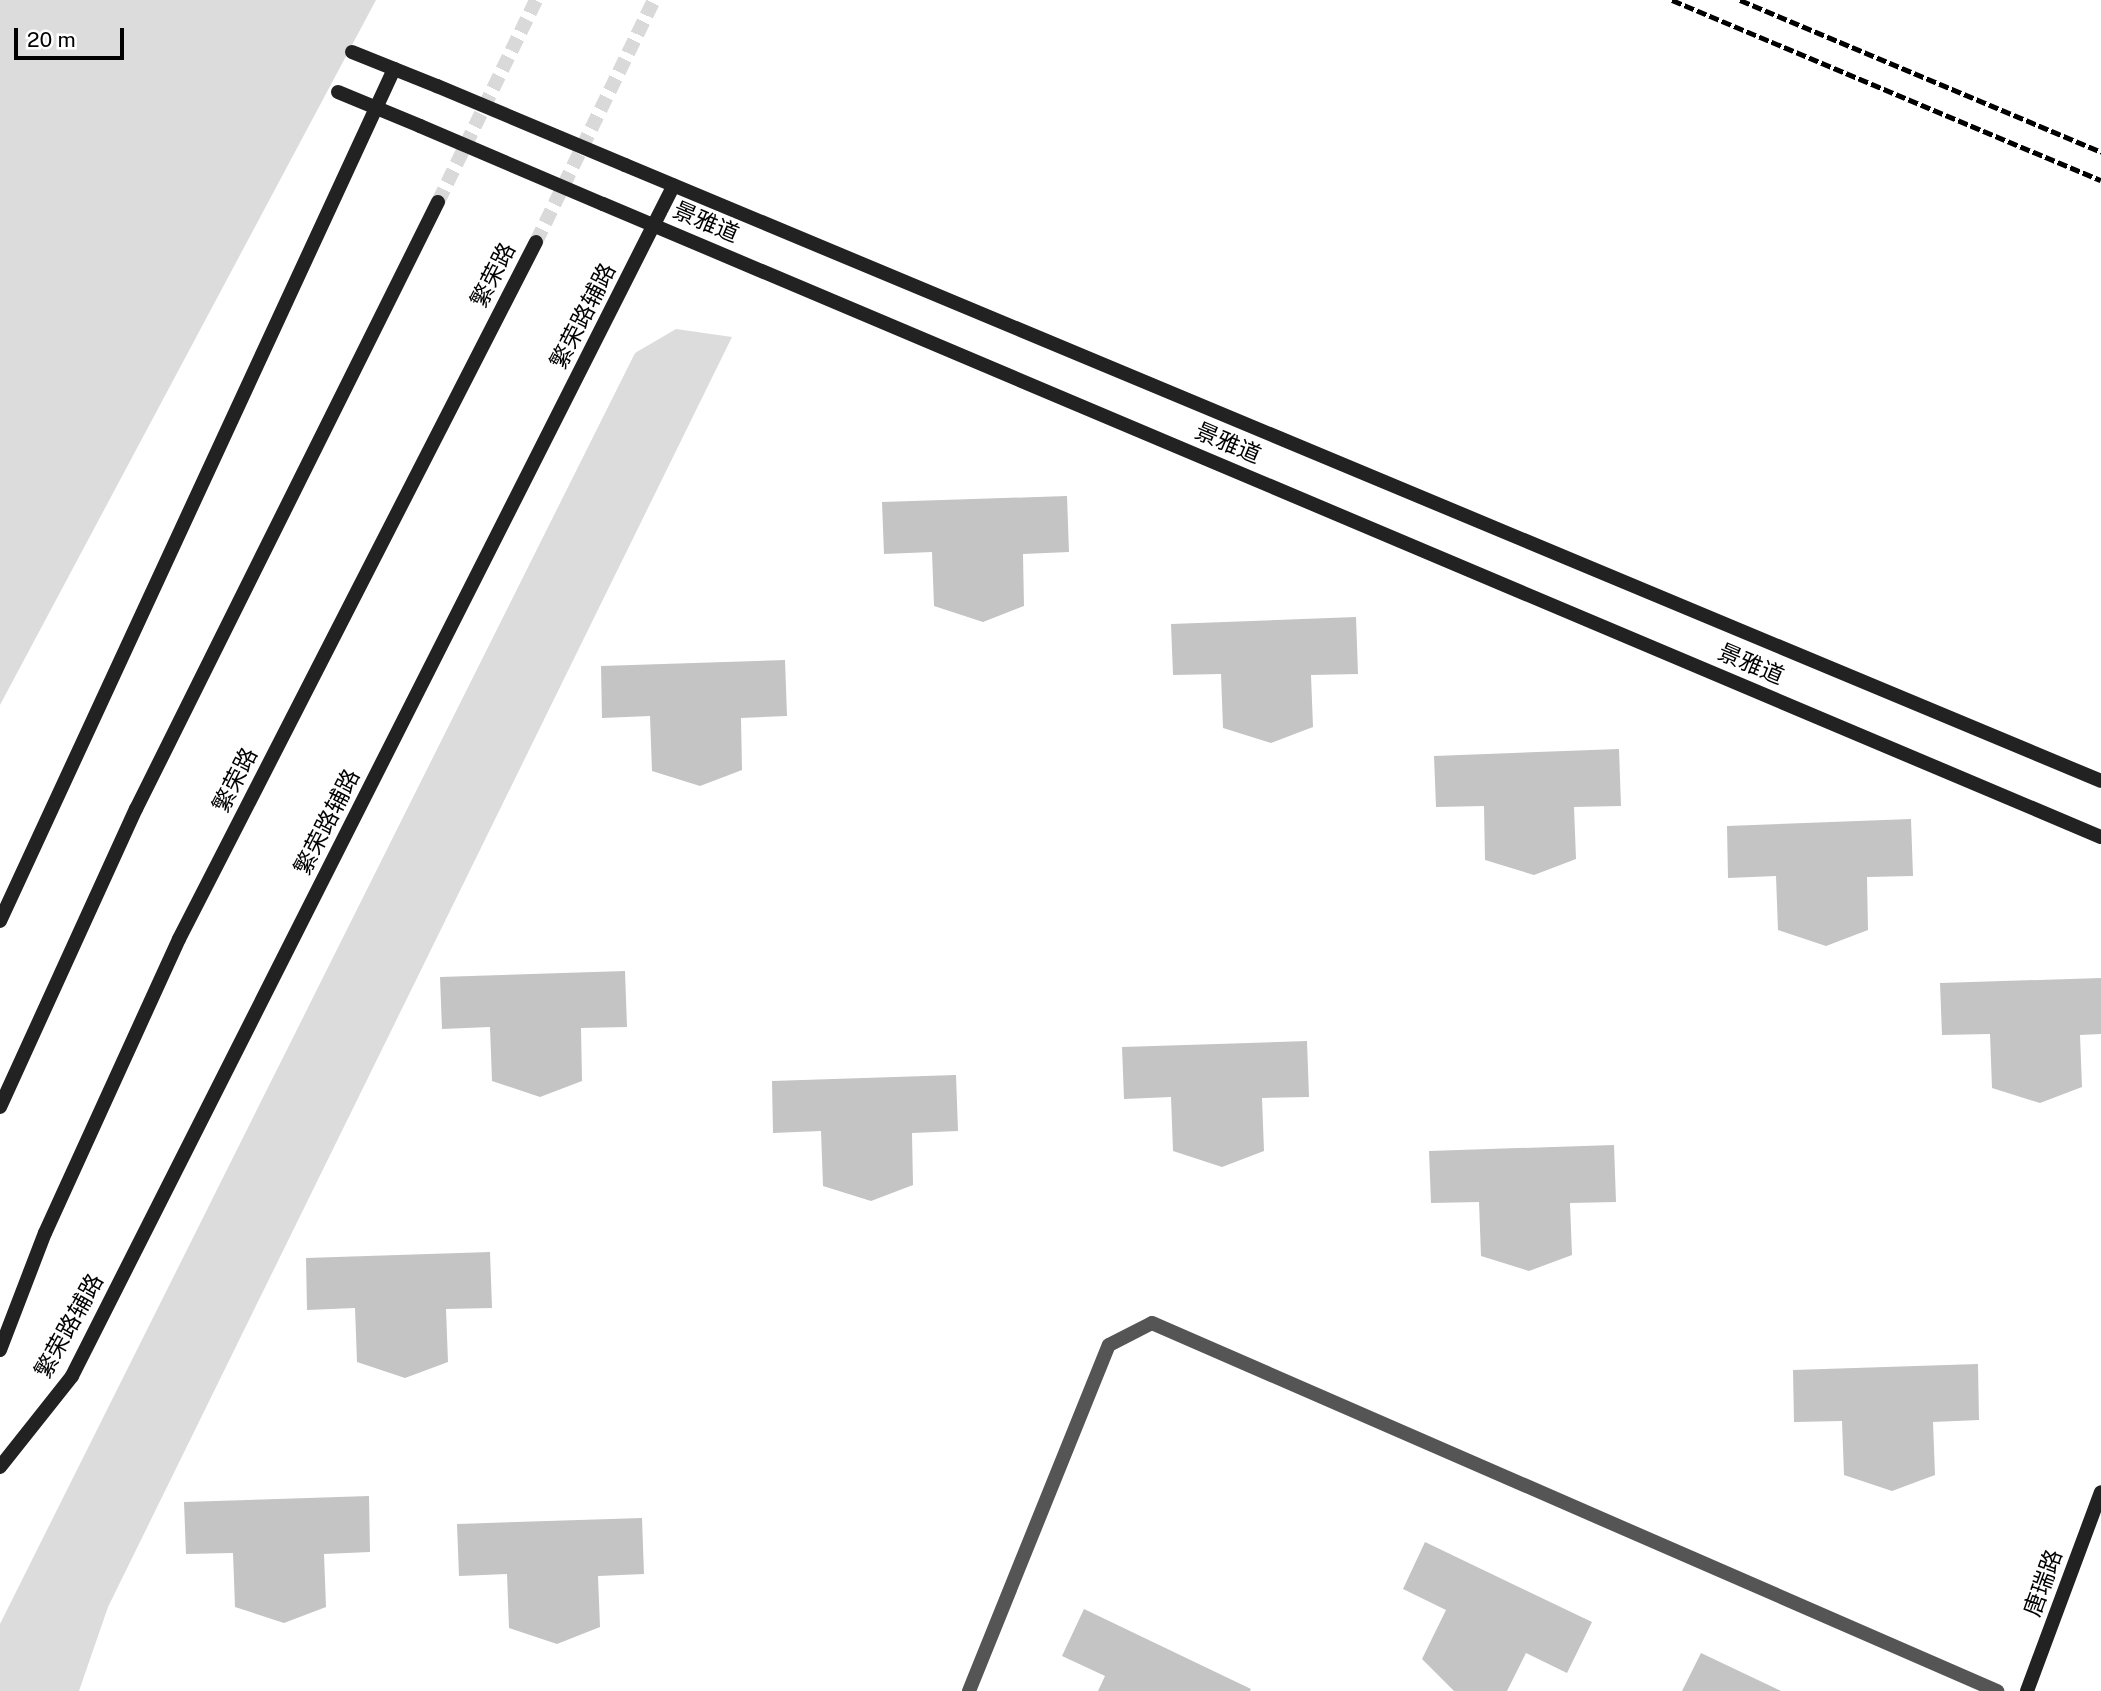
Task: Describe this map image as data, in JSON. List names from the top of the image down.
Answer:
{
  "streets": {
    "street": [
      "景雅道",
      "繁荣路",
      "繁荣路辅路",
      "唐瑞路"
    ]
  },
  "crossings": [
    ["景雅道", "繁荣路辅路"]
  ],
  "scale_bar": "20 m"
}
